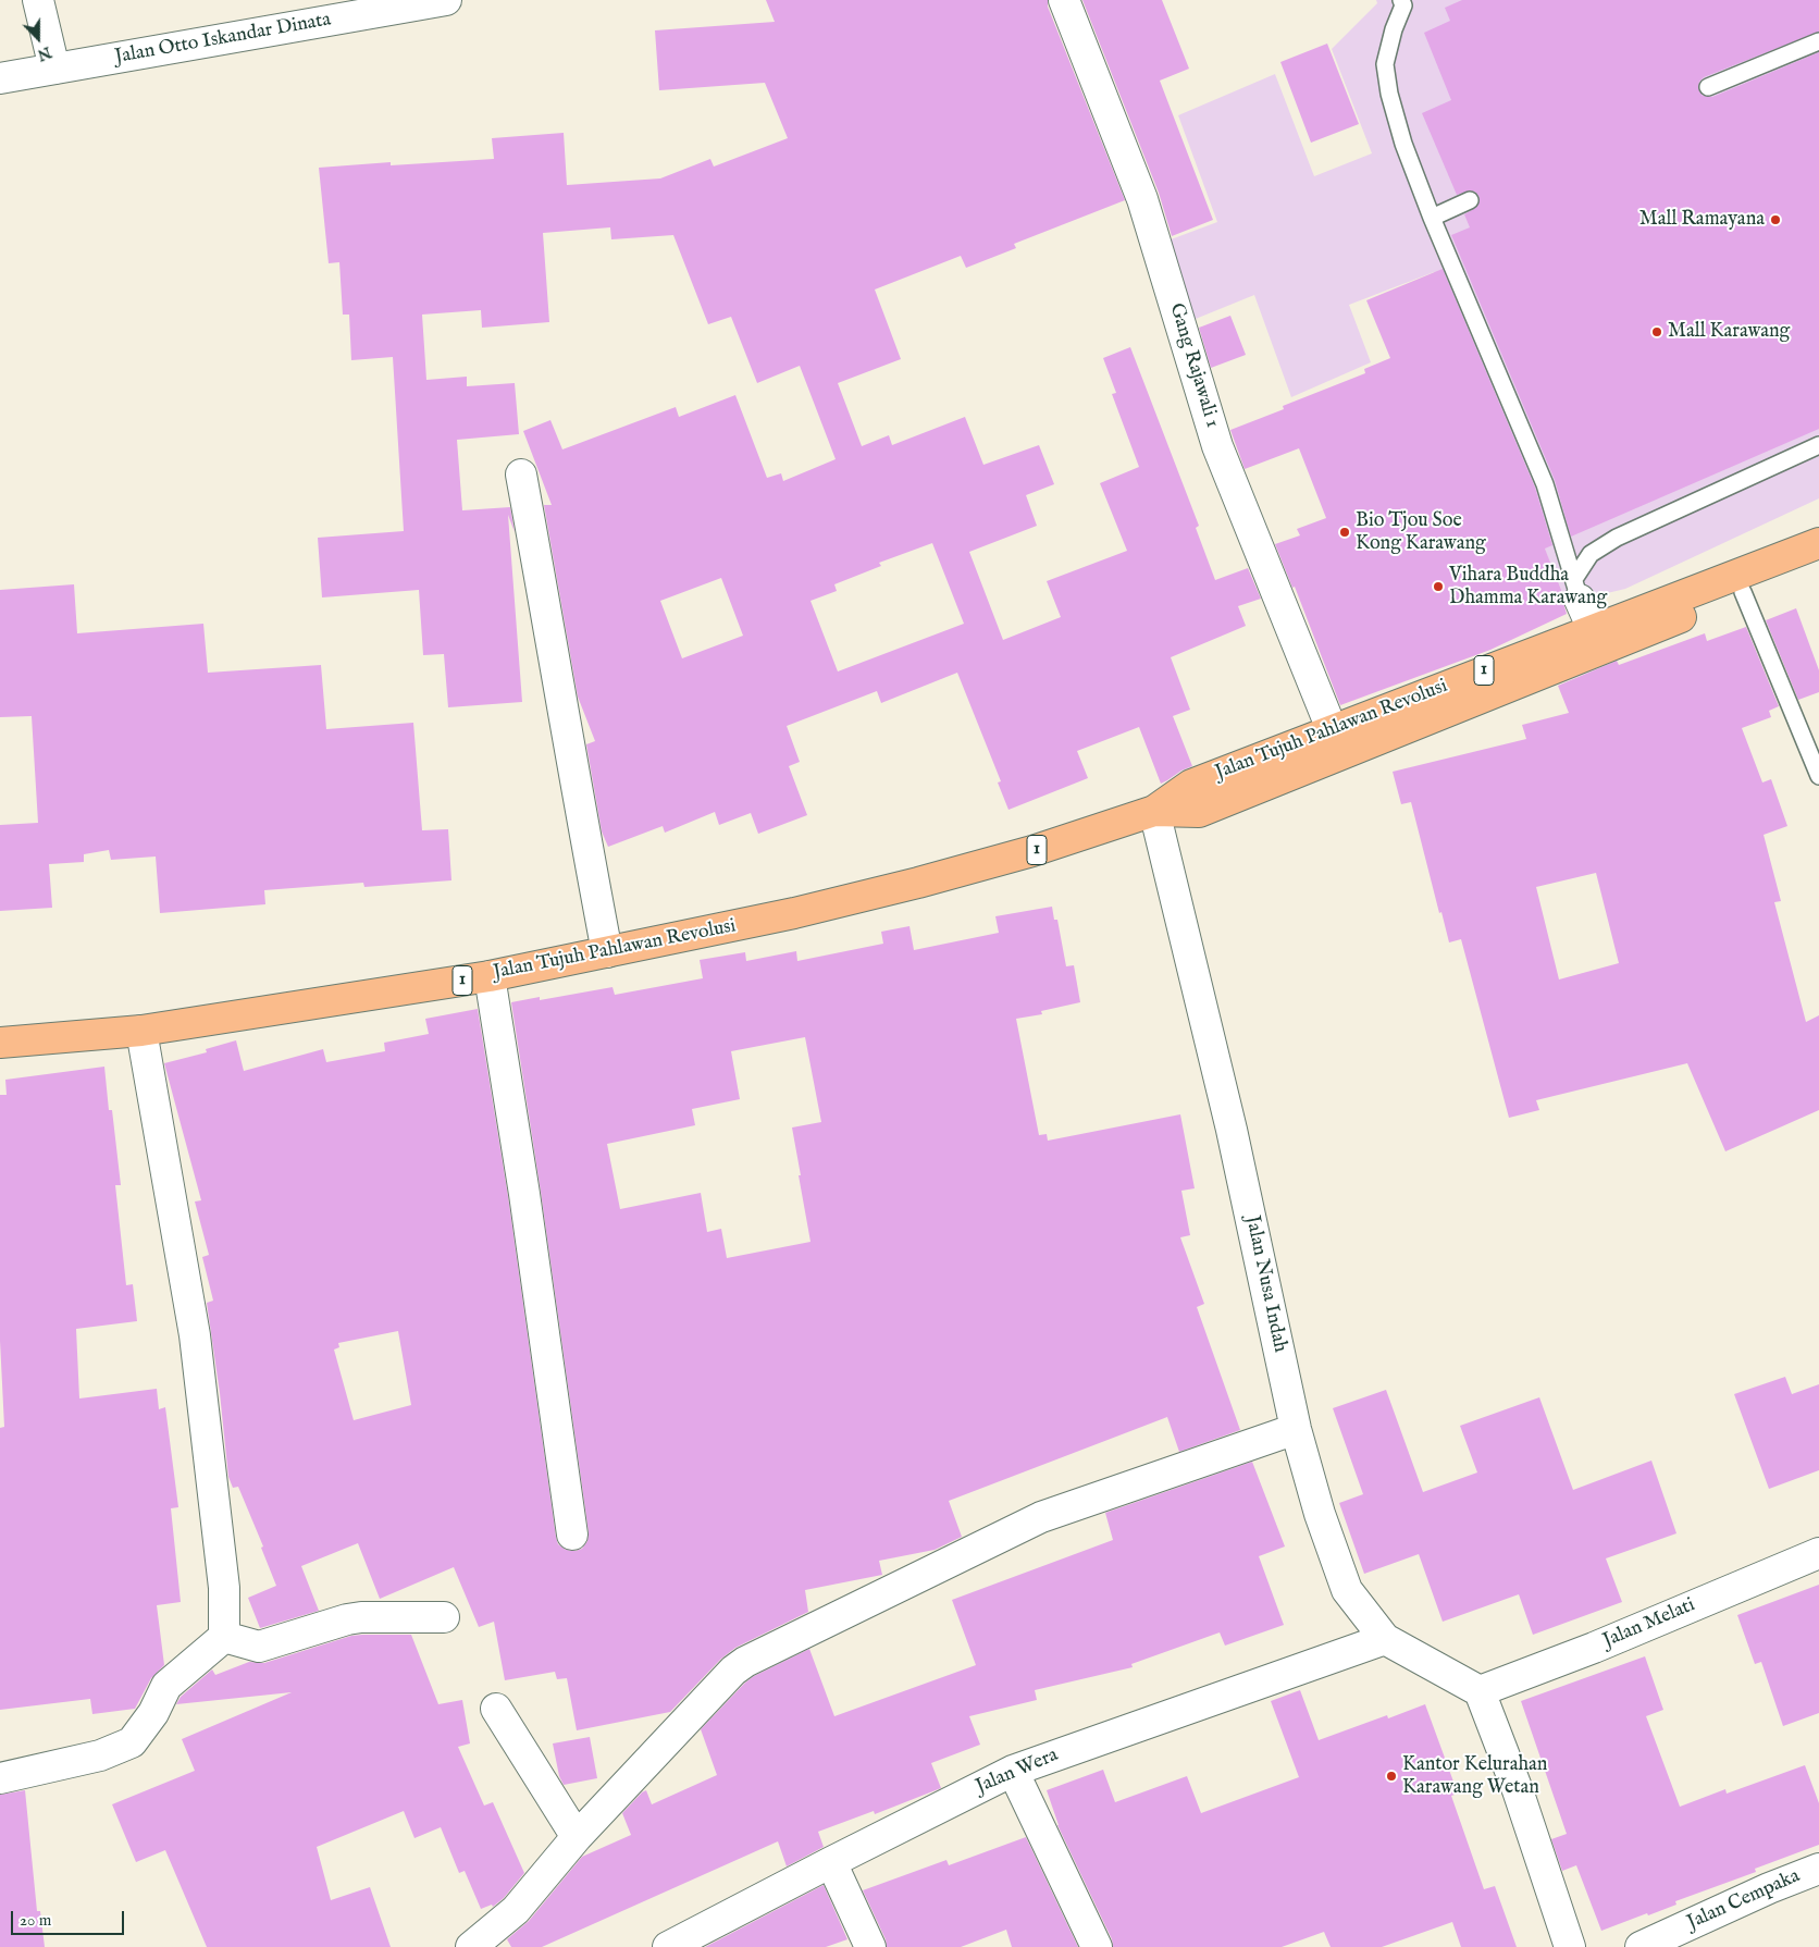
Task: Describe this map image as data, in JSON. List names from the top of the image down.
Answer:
{
  "streets": {
    "main road": ["1", "Jalan Tujuh Pahlawan Revolusi"],
    "street": [
      "Jalan Otto Iskandar Dinata",
      "Gang Rajawali 1",
      "Jalan Nusa Indah",
      "Jalan Melati",
      "Jalan Wera",
      "Jalan Cempaka"
    ]
  },
  "crossings": [
    ["Gang Rajawali 1", "Jalan Tujuh Pahlawan Revolusi"],
    ["Jalan Tujuh Pahlawan Revolusi", "Jalan Nusa Indah"],
    ["Jalan Nusa Indah", "Jalan Melati"],
    ["Jalan Nusa Indah", "Jalan Wera"]
  ],
  "places": [
    "Mall Ramayana",
    "Mall Karawang",
    "Bio Tjou Soe Kong Karawang",
    "Vihara Buddha Dhamma Karawang",
    "Kantor Kelurahan Karawang Wetan"
  ],
  "scale_bar": "20 m",
  "north": "bottom"
}
